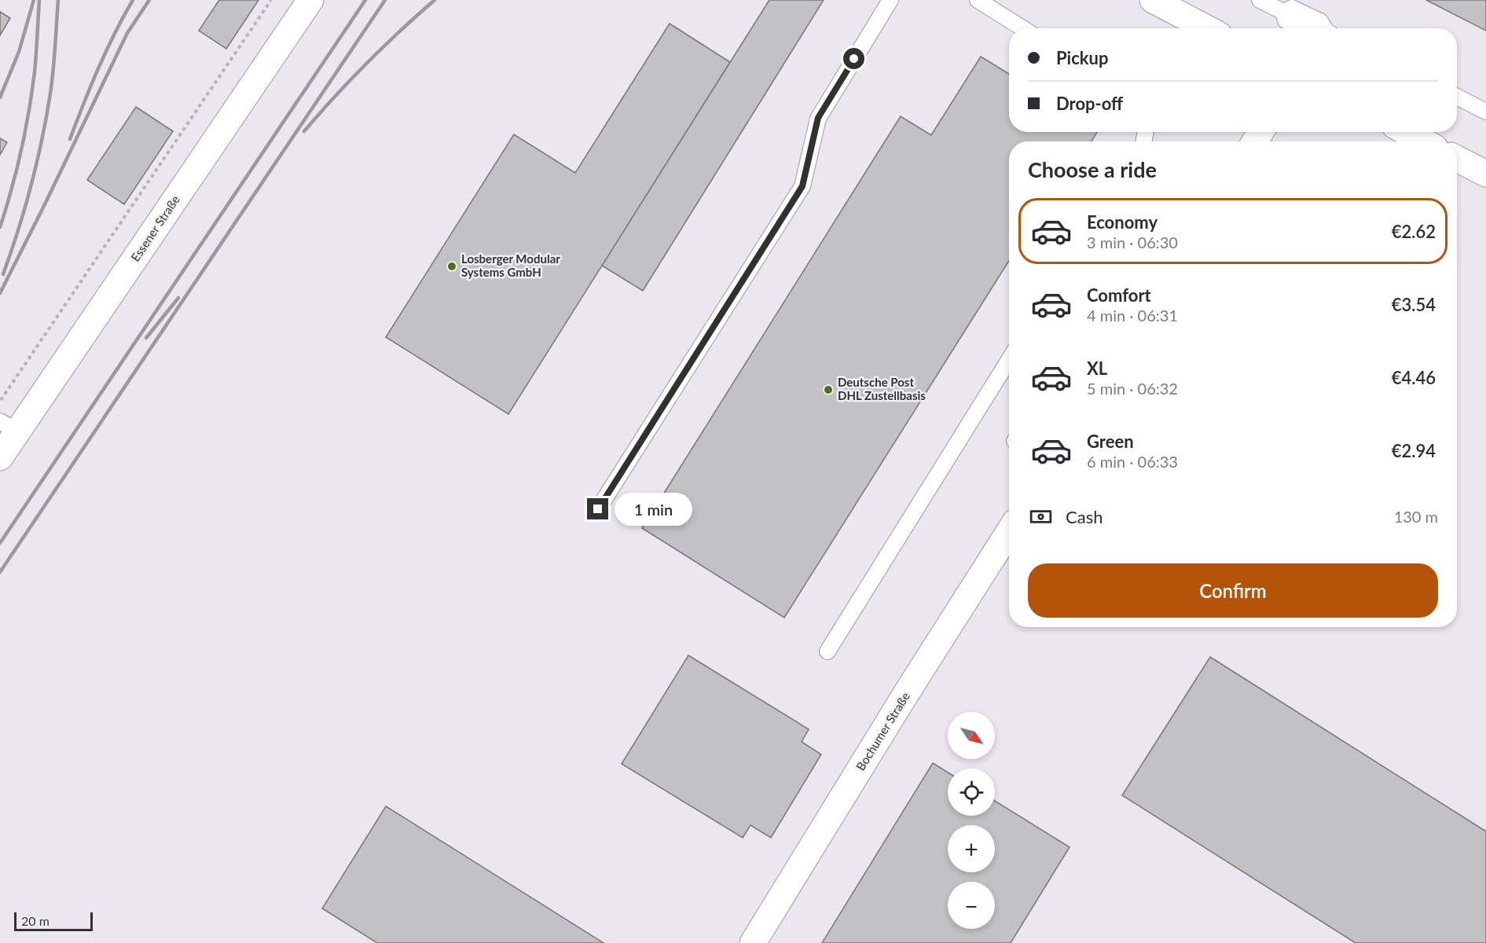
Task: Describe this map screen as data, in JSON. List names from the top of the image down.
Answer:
{
  "streets": {
    "street": ["Essener Straße", "Bochumer Straße"]
  },
  "places": ["Losberger Modular Systems GmbH", "Deutsche Post DHL Zustellbasis"],
  "scale_bar": "20 m",
  "north": "bottom right",
  "page": {
    "banner": ["Pickup", "Drop-off"],
    "heading": "Choose a ride",
    "list": [
      {
        "name": "Economy",
        "note": "3 min · 06:30",
        "value": "€2.62"
      },
      {
        "name": "Comfort",
        "note": "4 min · 06:31",
        "value": "€3.54"
      },
      {
        "name": "XL",
        "note": "5 min · 06:32",
        "value": "€4.46"
      },
      {
        "name": "Green",
        "note": "6 min · 06:33",
        "value": "€2.94"
      }
    ],
    "pay": ["Cash", "130 m"],
    "bubble": "1 min",
    "buttons": "Confirm",
    "map_buttons": ["+", "−"],
    "scale": "20 m"
  }
}
